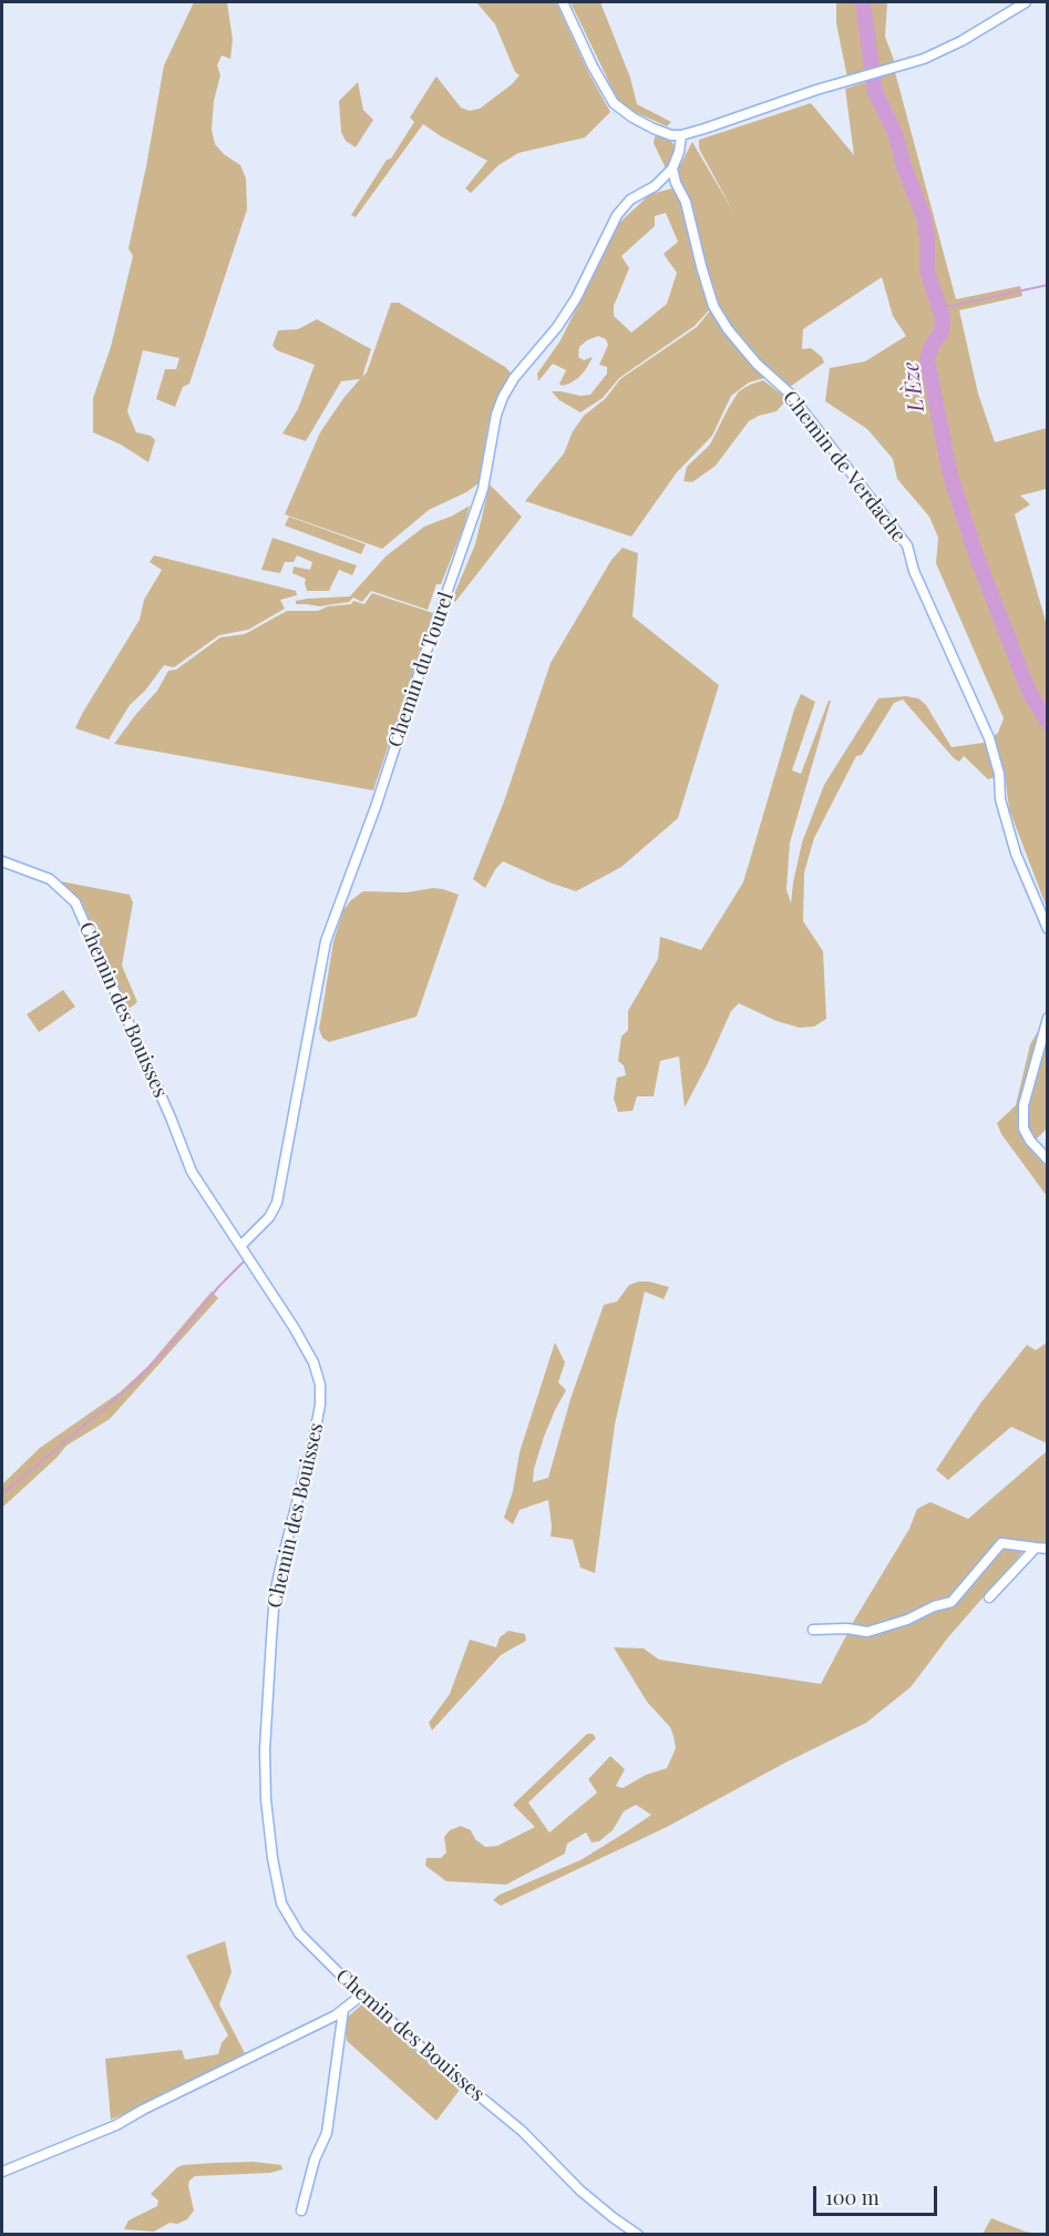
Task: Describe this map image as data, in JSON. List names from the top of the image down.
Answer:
{
  "streets": {
    "street": ["Chemin de Verdache", "Chemin du Tourel", "Chemin des Bouisses"]
  },
  "crossings": [
    ["Chemin de Verdache", "Chemin du Tourel"],
    ["Chemin du Tourel", "Chemin des Bouisses"]
  ],
  "water": ["L'Èze"],
  "scale_bar": "100 m"
}
